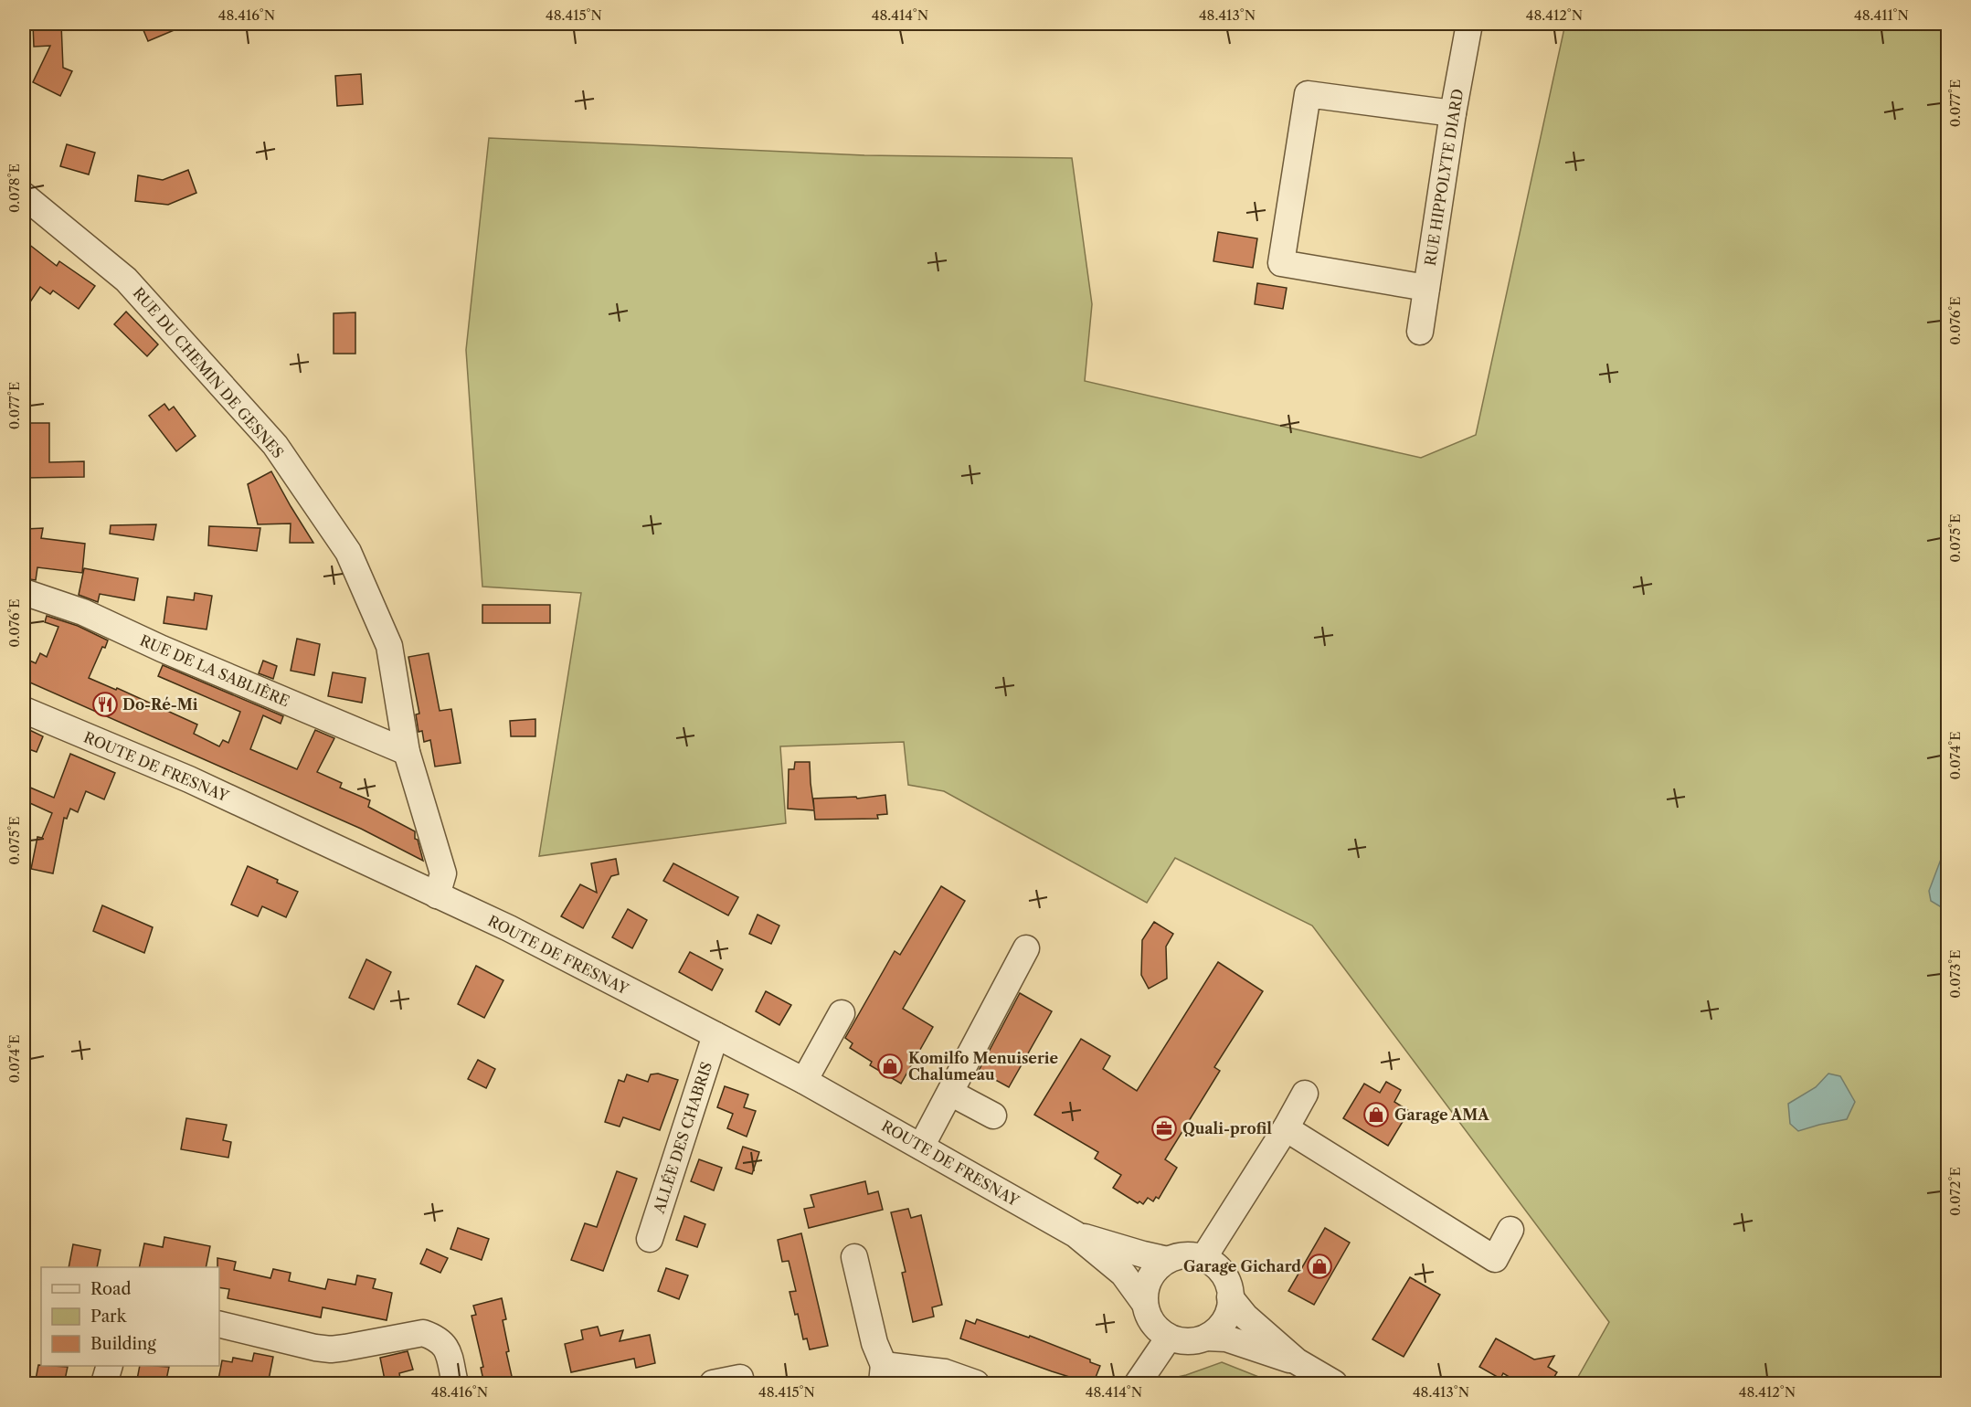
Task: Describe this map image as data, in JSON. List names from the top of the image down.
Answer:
{
  "streets": {
    "street": [
      "RUE HIPPOLYTE DIARD",
      "RUE DU CHEMIN DE GESNES",
      "RUE DE LA SABLIÈRE",
      "ROUTE DE FRESNAY",
      "ALLÉE DES CHABRIS"
    ]
  },
  "crossings": [
    ["RUE DU CHEMIN DE GESNES", "RUE DE LA SABLIÈRE"],
    ["RUE DU CHEMIN DE GESNES", "ROUTE DE FRESNAY"],
    ["ROUTE DE FRESNAY", "ALLÉE DES CHABRIS"]
  ],
  "places": {
    "restaurant": ["Do-Ré-Mi"],
    "shop": ["Komilfo Menuiserie Chalumeau", "Garage AMA", "Garage Gichard"],
    "office": ["Quali-profil"]
  },
  "legend": ["Road", "Park", "Building"],
  "coordinates": [
    "48.416°N",
    "48.415°N",
    "48.414°N",
    "48.413°N",
    "48.412°N",
    "48.411°N",
    "0.077°E",
    "0.078°E",
    "0.076°E",
    "0.075°E",
    "0.074°E",
    "0.073°E",
    "0.072°E"
  ]
}
